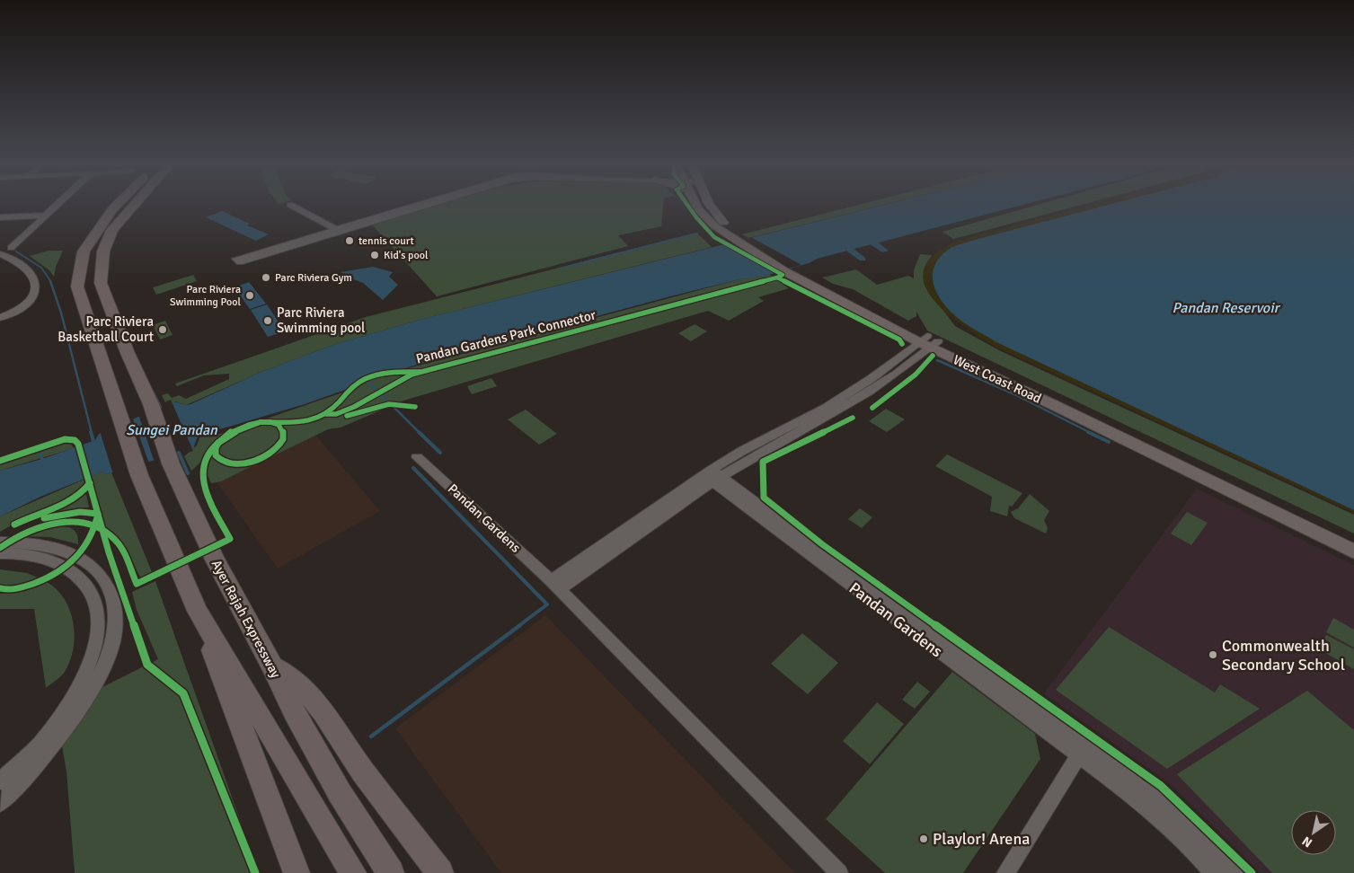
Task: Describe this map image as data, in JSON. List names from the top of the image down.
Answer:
{
  "streets": {
    "highway": ["Ayer Rajah Expressway"],
    "main road": ["West Coast Road"],
    "street": ["Pandan Gardens"],
    "cycle path": ["Pandan Gardens Park Connector"]
  },
  "water": ["Pandan Reservoir", "Sungei Pandan"],
  "places": [
    "tennis court",
    "Kid's pool",
    "Parc Riviera Gym",
    "Parc Riviera Swimming Pool",
    "Parc Riviera Swimming pool",
    "Parc Riviera Basketball Court",
    "Commonwealth Secondary School",
    "Playlor! Arena"
  ],
  "north": "bottom left"
}
